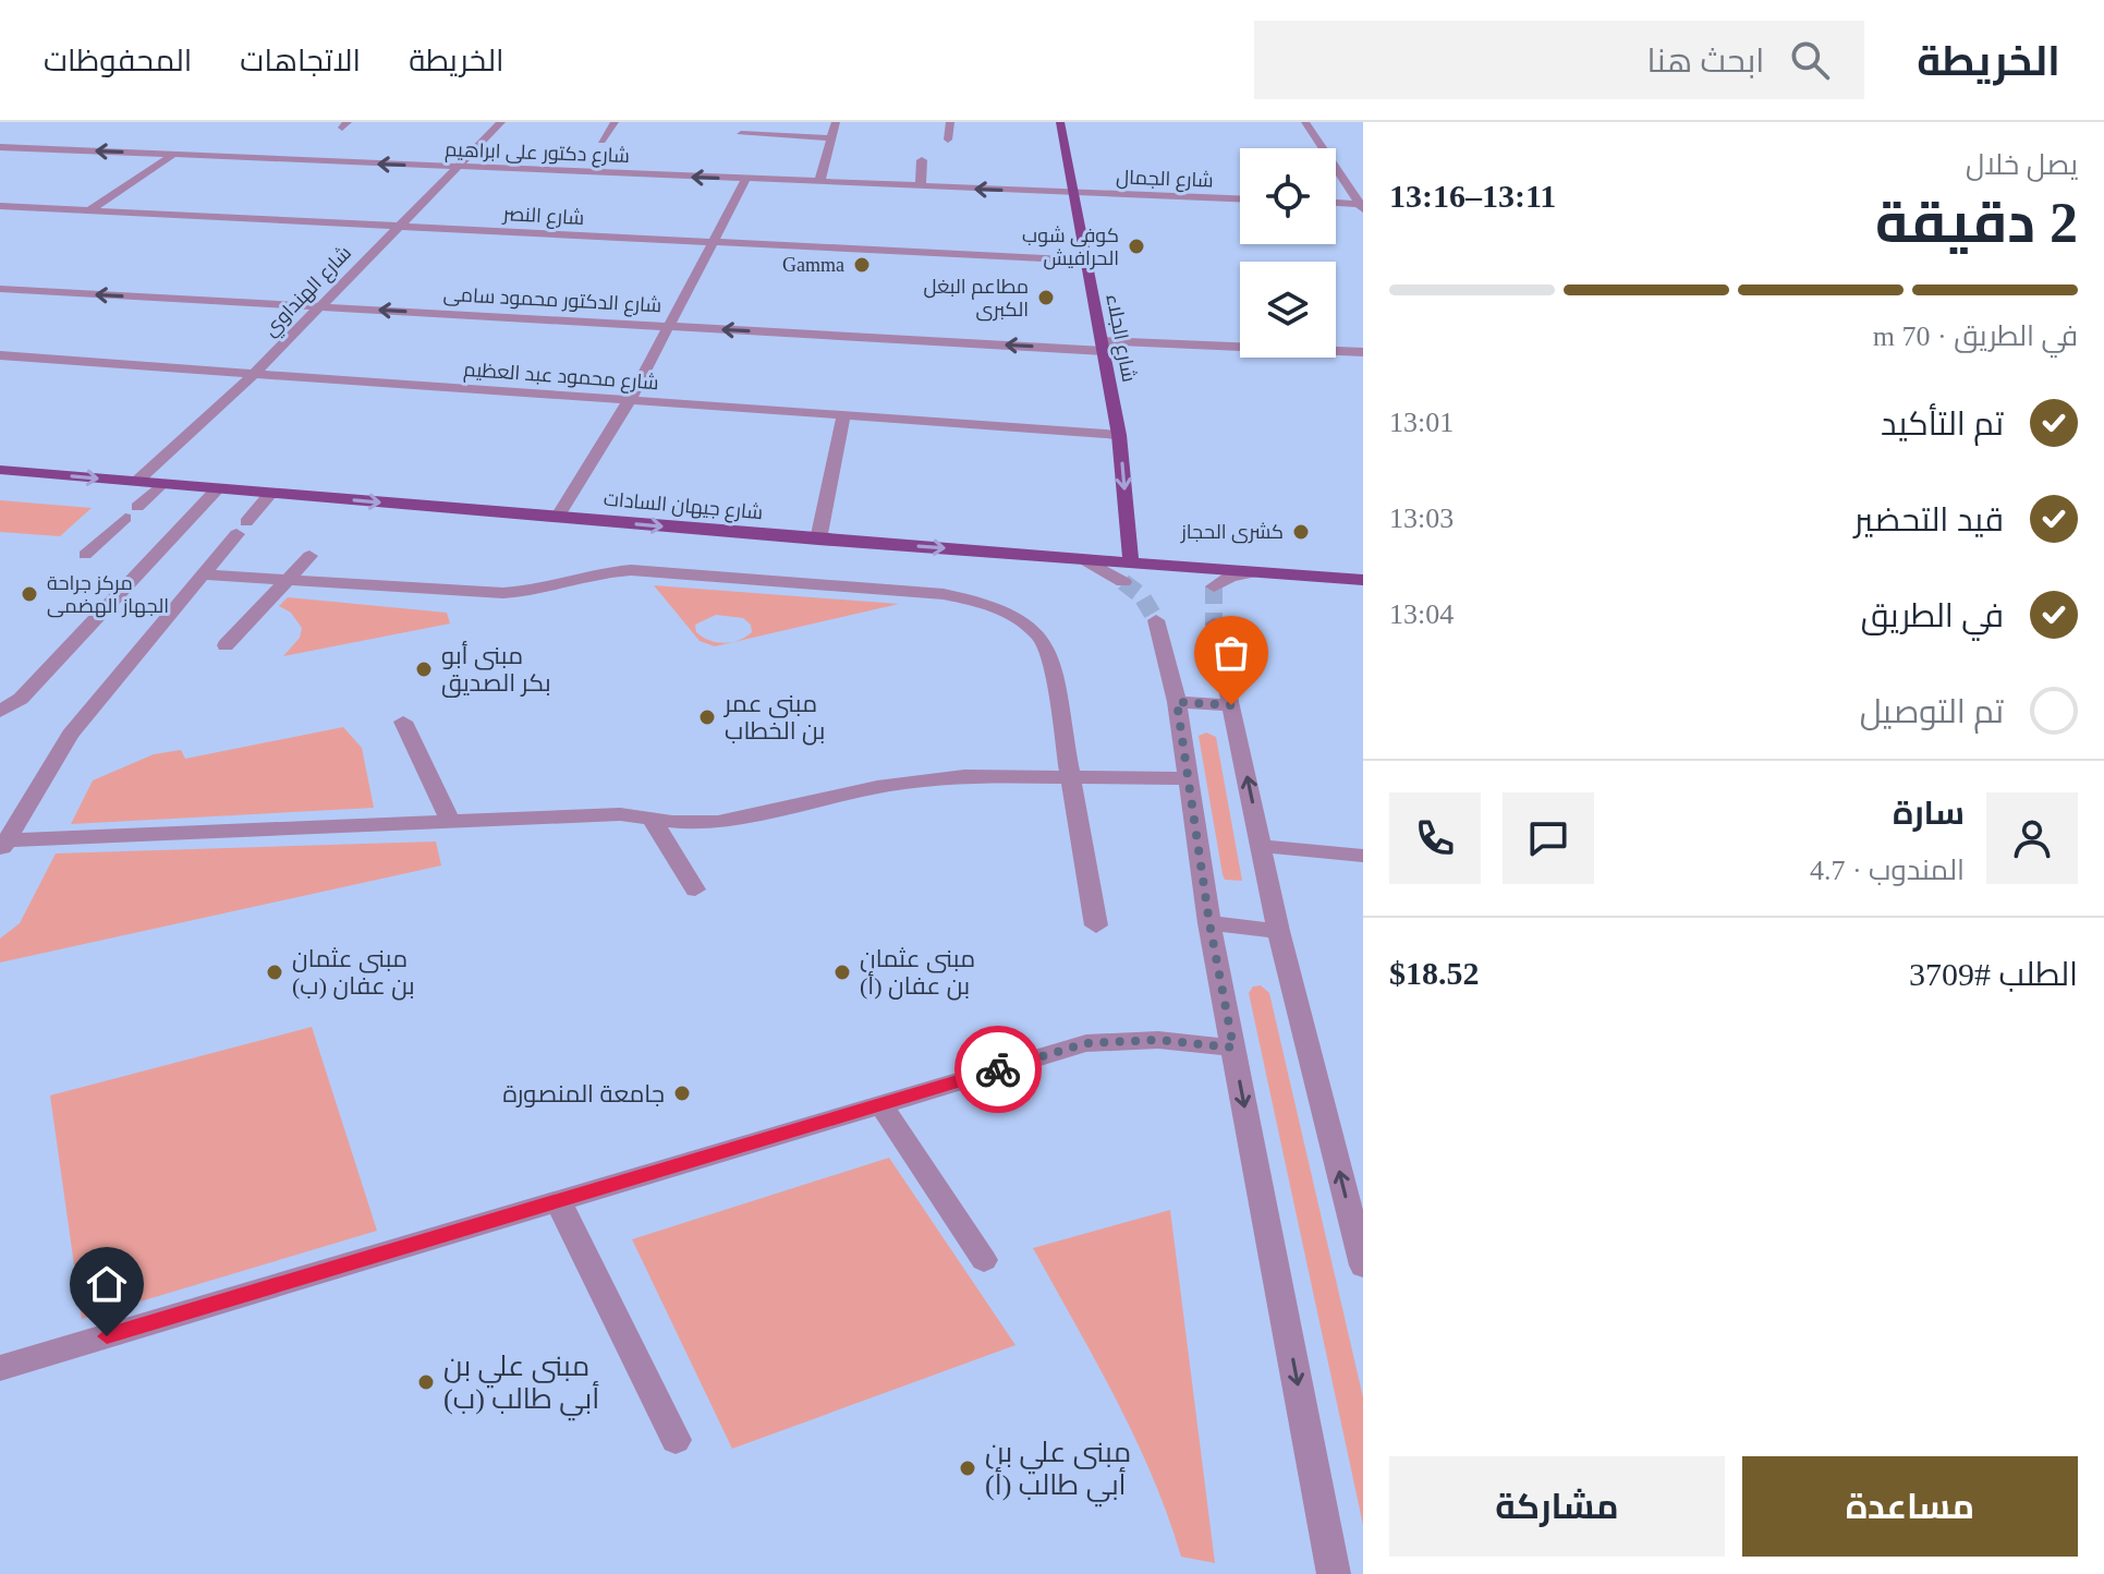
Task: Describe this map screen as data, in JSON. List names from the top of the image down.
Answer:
{
  "streets": {
    "main road": ["شارع الجلاء", "شارع جيهان السادات"],
    "street": [
      "شارع دكتور على ابراهيم",
      "شارع الجمال",
      "شارع النصر",
      "شارع الهنداوي",
      "شارع الدكتور محمود سامى",
      "شارع محمود عبد العظيم"
    ]
  },
  "crossings": [
    ["شارع دكتور على ابراهيم", "شارع الجمال"],
    ["شارع دكتور على ابراهيم", "شارع الهنداوي"],
    ["شارع دكتور على ابراهيم", "شارع الجلاء"],
    ["شارع الجمال", "شارع الجلاء"],
    ["شارع النصر", "شارع الهنداوي"],
    ["شارع النصر", "شارع الجلاء"],
    ["شارع الهنداوي", "شارع الدكتور محمود سامى"],
    ["شارع الهنداوي", "شارع محمود عبد العظيم"],
    ["شارع الهنداوي", "شارع جيهان السادات"],
    ["شارع الدكتور محمود سامى", "شارع الجلاء"],
    ["شارع الجلاء", "شارع محمود عبد العظيم"],
    ["شارع الجلاء", "شارع جيهان السادات"]
  ],
  "one_way": ["شارع دكتور على ابراهيم", "شارع الدكتور محمود سامى", "شارع جيهان السادات"],
  "places": [
    "كوفى شوب الحرافيش",
    "Gamma",
    "مطاعم البغل الكبرى",
    "كشرى الحجاز",
    "مركز جراحة الجهاز الهضمى",
    "مبنى أبو بكر الصديق",
    "مبنى عمر بن الخطاب",
    "مبنى عثمان بن عفان (ب)",
    "مبنى عثمان بن عفان (أ)",
    "جامعة المنصورة",
    "مبنى علي بن أبي طالب (ب)",
    "مبنى علي بن أبي طالب (أ)"
  ],
  "page": {
    "header": "الخريطة",
    "search": "ابحث هنا",
    "nav": ["الخريطة", "الاتجاهات", "المحفوظات"],
    "heading": ["2 دقيقة", "يصل خلال", "13:11–13:16"],
    "panel": [
      "سارة",
      "المندوب · 4.7",
      "الطلب #3709",
      "$18.52"
    ],
    "bar": "في الطريق · 70 m",
    "list": [
      ["تم التأكيد", "13:01"],
      ["قيد التحضير", "13:03"],
      ["في الطريق", "13:04"],
      "تم التوصيل"
    ],
    "buttons": ["مساعدة", "مشاركة"]
  }
}
